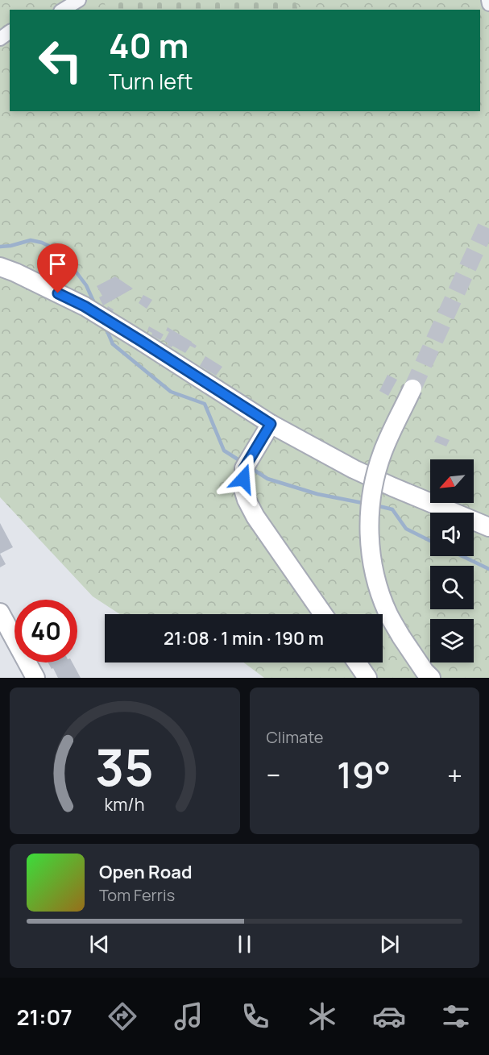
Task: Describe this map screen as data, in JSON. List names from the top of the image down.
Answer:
{
  "north": "bottom left",
  "page": {
    "turn": ["40 m", "Turn left"],
    "limit": "40",
    "trip": "21:08 · 1 min · 190 m",
    "tile": "Climate",
    "heat": ["−", "19°", "+"],
    "song": ["Open Road", "Tom Ferris"],
    "tabs": "21:07",
    "gauge": ["35", "km/h"]
  }
}
